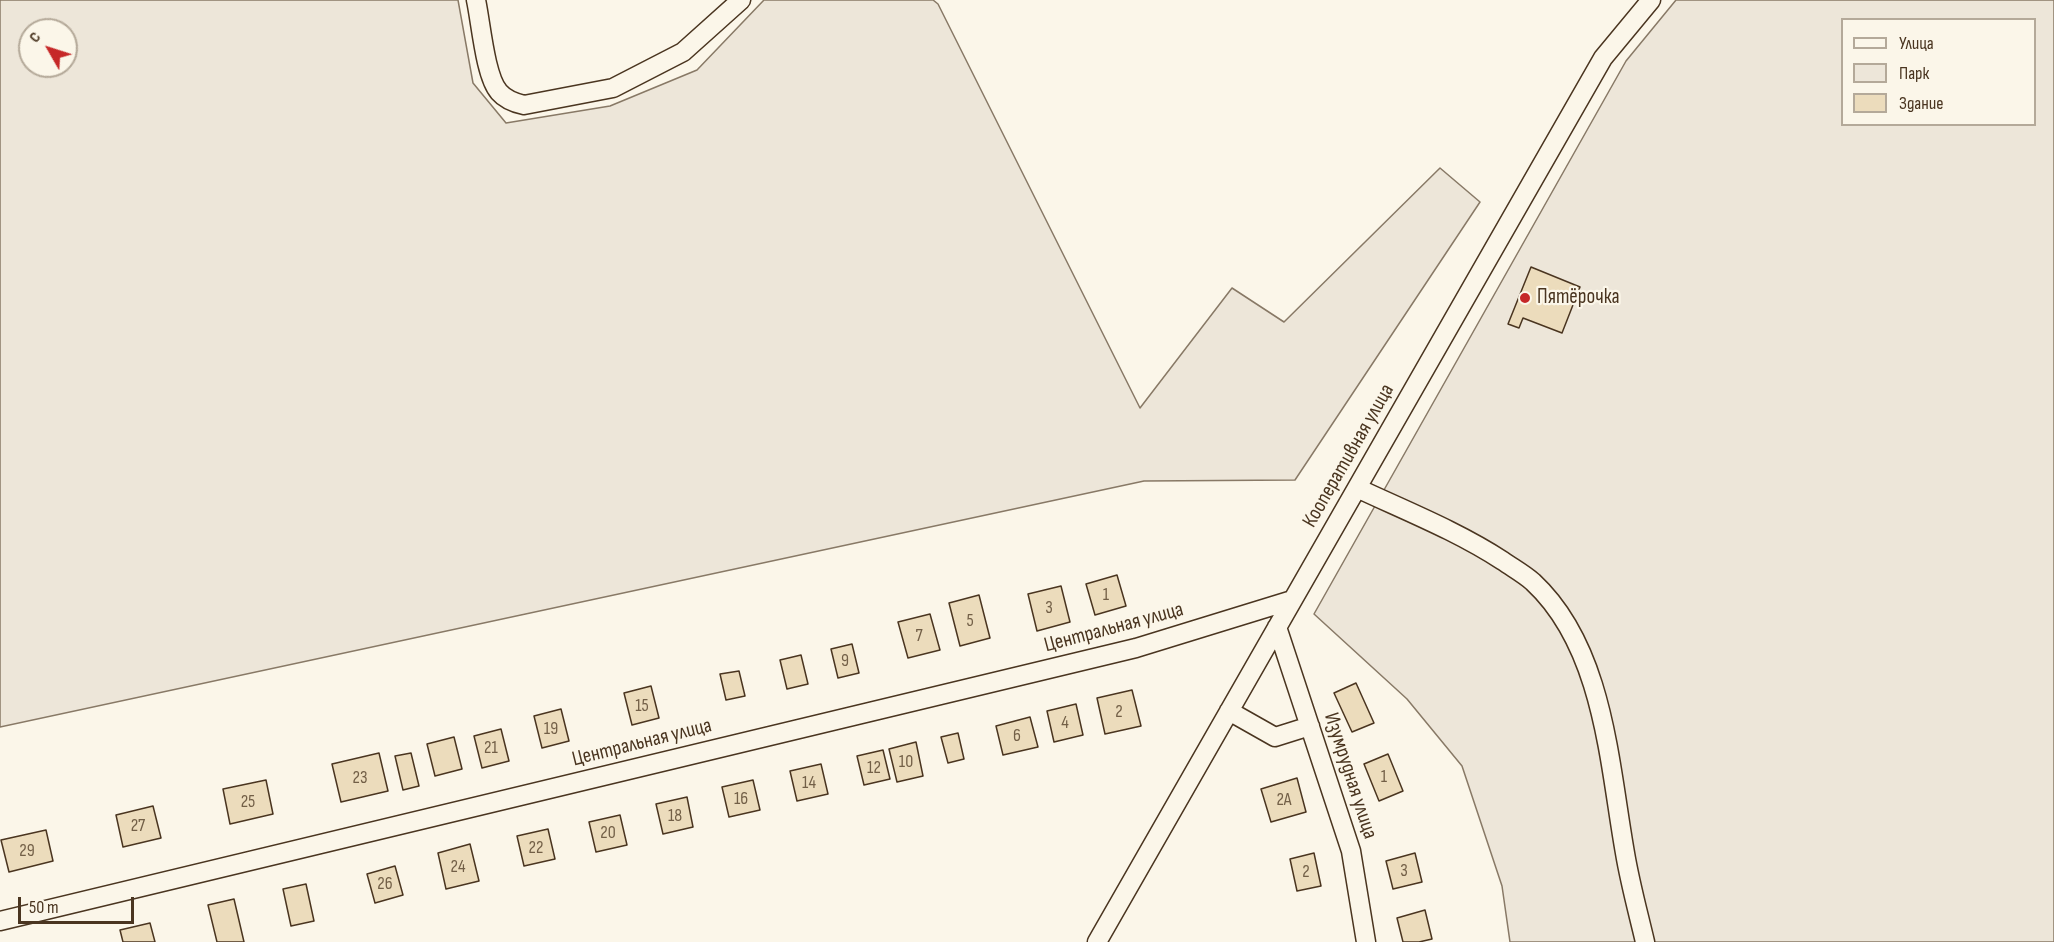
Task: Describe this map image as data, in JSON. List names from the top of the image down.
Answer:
{
  "streets": {
    "street": ["Кооперативная улица", "Центральная улица", "Изумрудная улица"]
  },
  "crossings": [
    ["Кооперативная улица", "Центральная улица"],
    ["Кооперативная улица", "Изумрудная улица"]
  ],
  "places": ["Пятёрочка"],
  "house_numbers": [
    "1",
    "3",
    "5",
    "7",
    "9",
    "15",
    "2",
    "4",
    "19",
    "6",
    "21",
    "10",
    "12",
    "1",
    "23",
    "14",
    "16",
    "2А",
    "25",
    "18",
    "27",
    "20",
    "22",
    "29",
    "24",
    "3",
    "2",
    "26"
  ],
  "legend": ["Улица", "Парк", "Здание"],
  "scale_bar": "50 m",
  "north": "top left"
}
